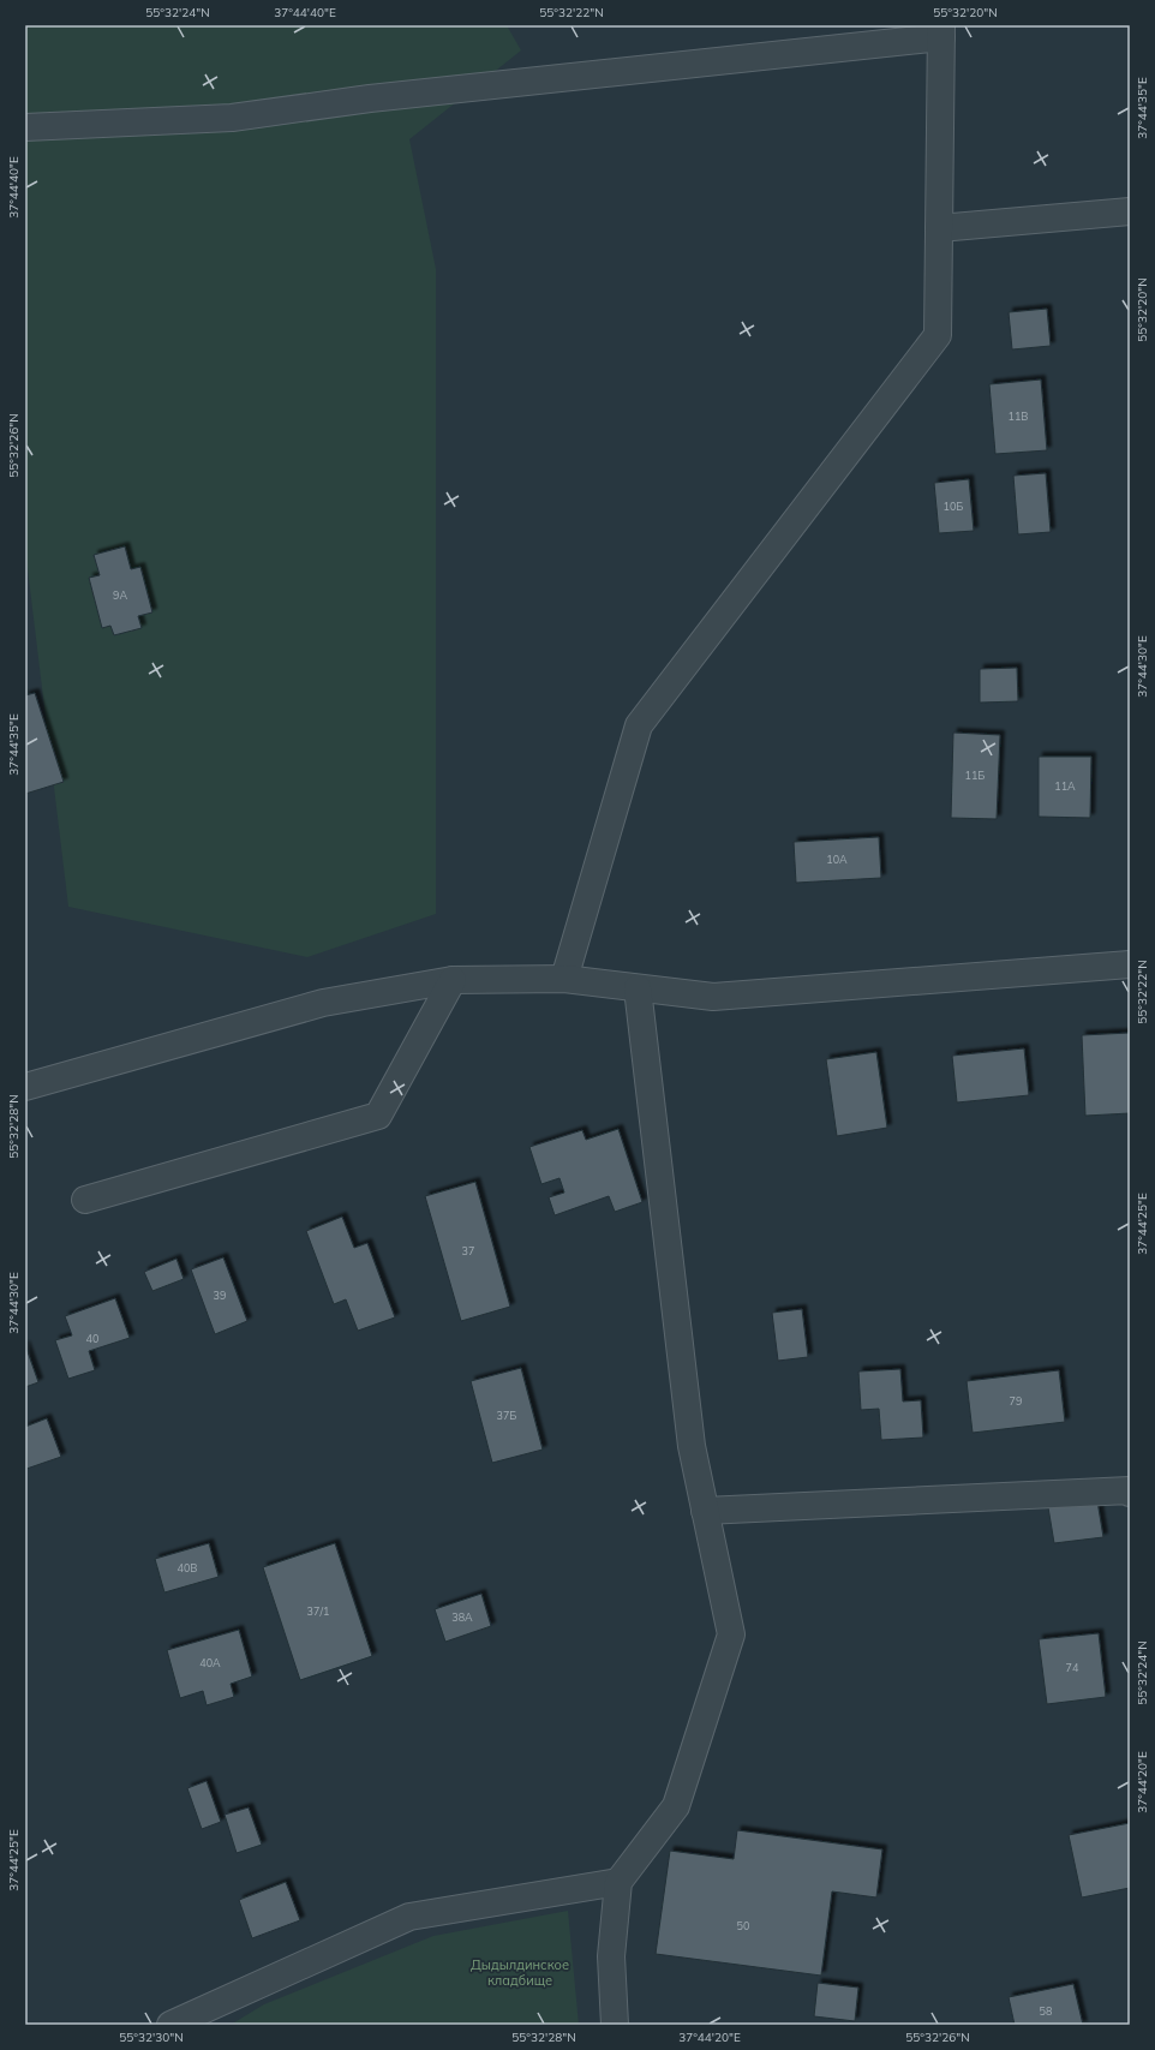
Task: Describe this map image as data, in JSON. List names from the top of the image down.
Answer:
{
  "parks": ["Дыдылдинское кладбище"],
  "house_numbers": [
    "11В",
    "10Б",
    "9А",
    "11Б",
    "11А",
    "10А",
    "37",
    "39",
    "40",
    "79",
    "37Б",
    "40В",
    "37/1",
    "38А",
    "40А",
    "74",
    "50",
    "58"
  ],
  "coordinates": [
    "55°32'24\"N",
    "37°44'40\"E",
    "55°32'22\"N",
    "55°32'20\"N",
    "37°44'35\"E",
    "55°32'26\"N",
    "37°44'30\"E",
    "55°32'28\"N",
    "37°44'25\"E",
    "37°44'20\"E",
    "55°32'30\"N"
  ]
}
